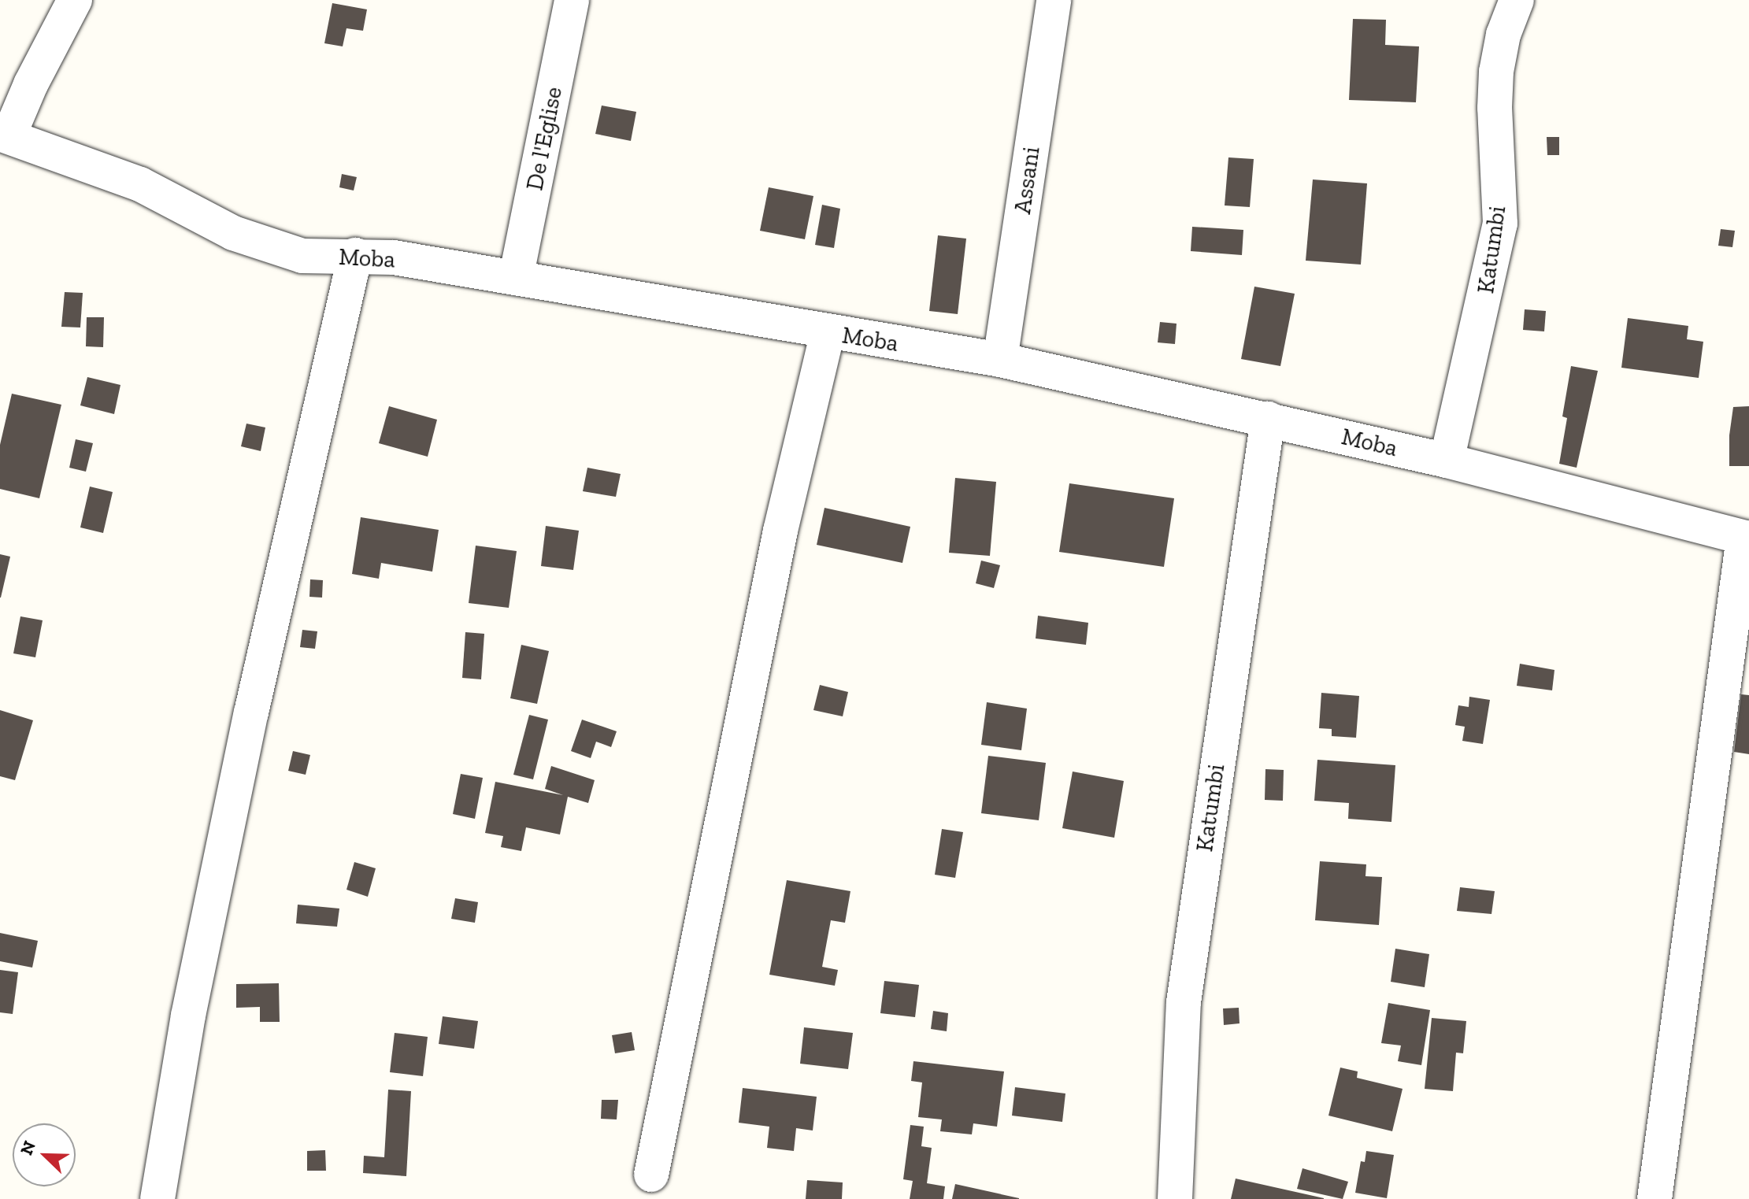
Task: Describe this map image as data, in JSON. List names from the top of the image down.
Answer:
{
  "streets": {
    "street": [
      "De l'Eglise",
      "Assani",
      "Katumbi",
      "Moba"
    ]
  },
  "crossings": [
    ["De l'Eglise", "Moba"],
    ["Assani", "Moba"],
    ["Katumbi", "Moba"]
  ],
  "north": "top left"
}
